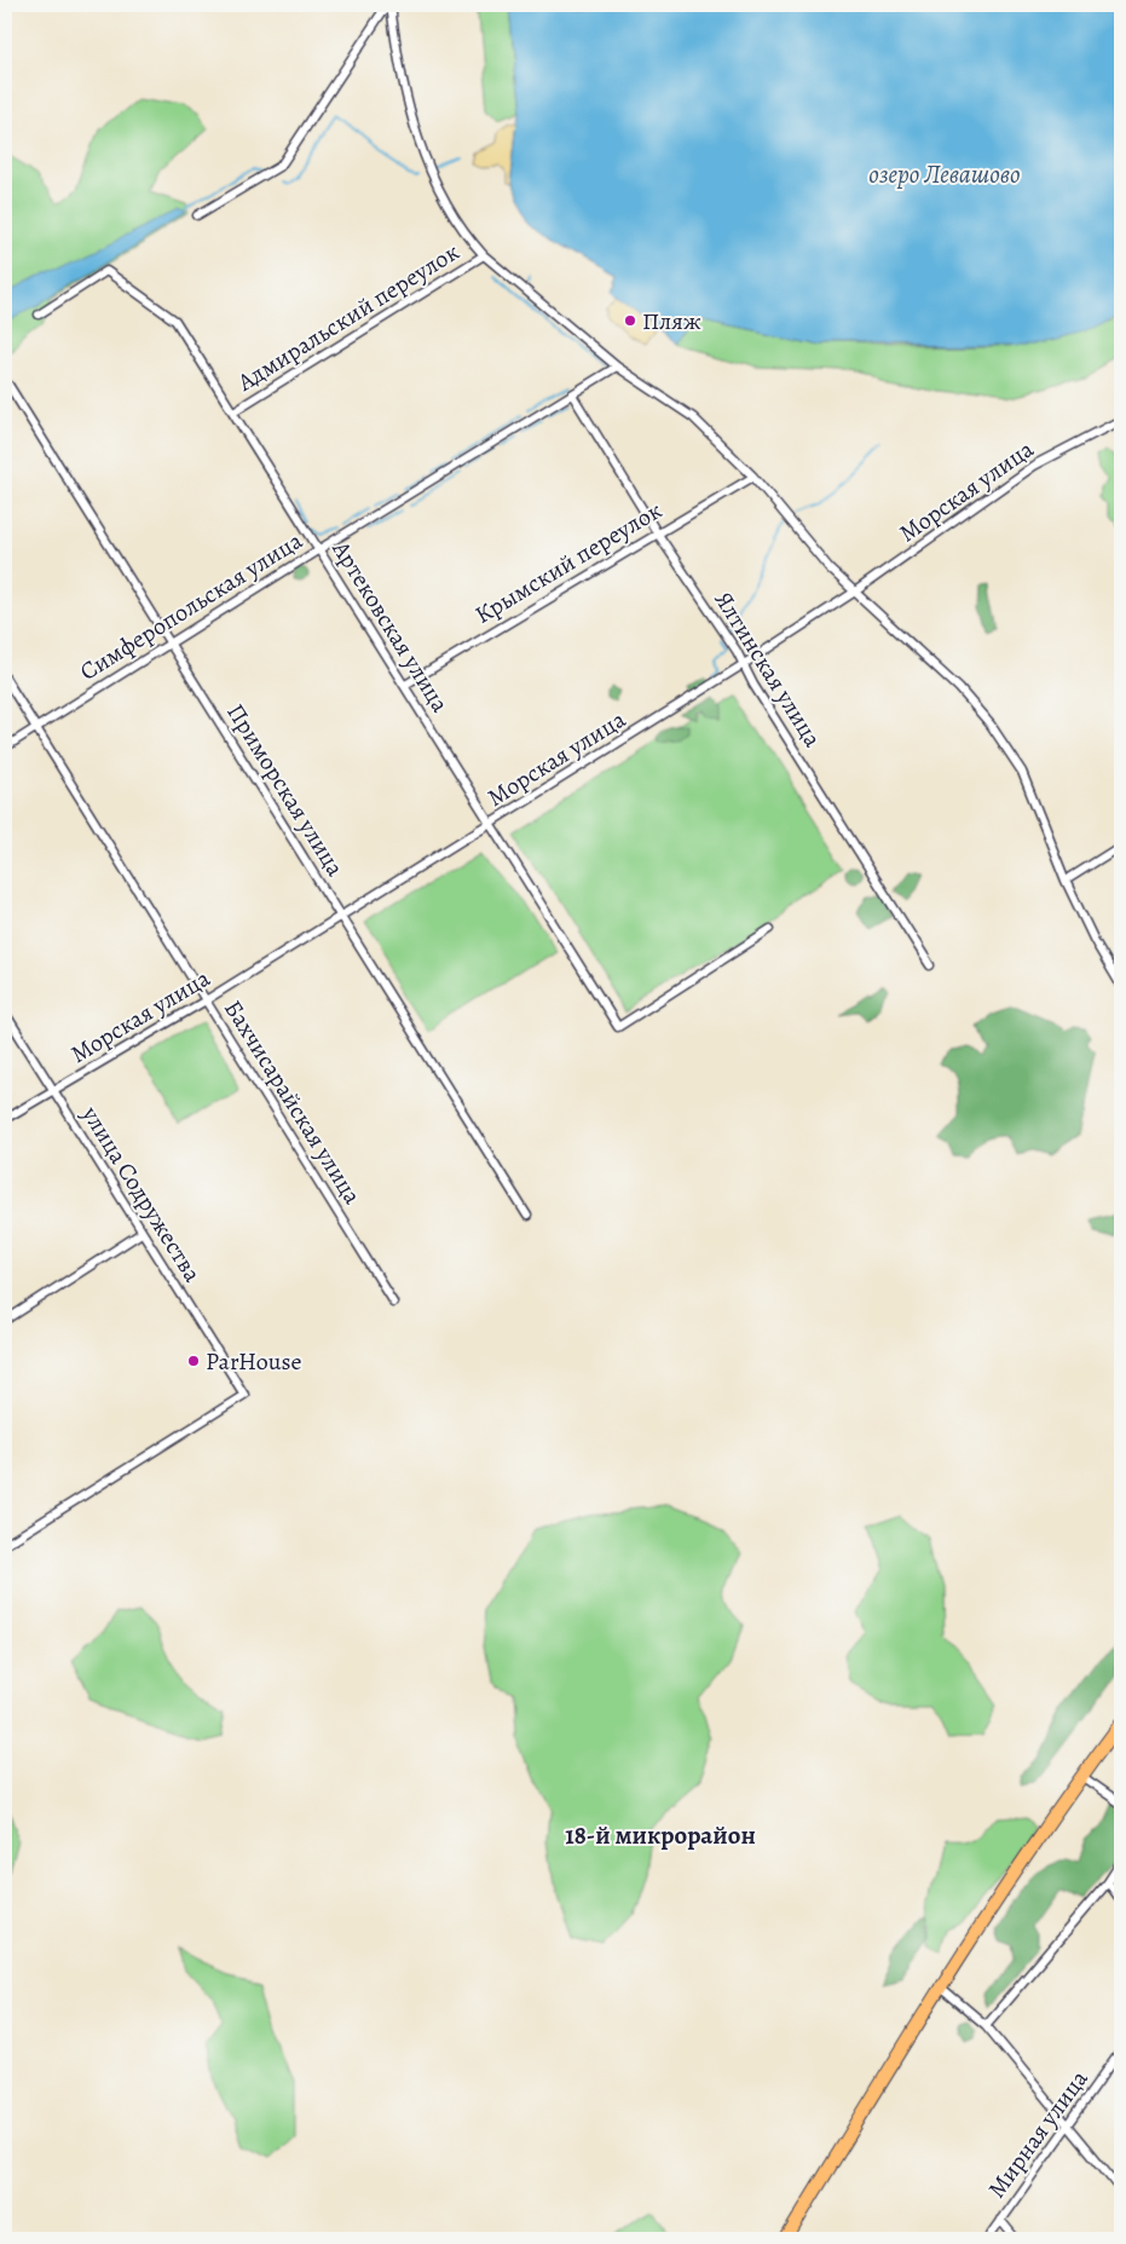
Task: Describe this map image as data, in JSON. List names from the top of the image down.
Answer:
{
  "streets": {
    "street": [
      "Адмиральский переулок",
      "Морская улица",
      "Крымский переулок",
      "Симферопольская улица",
      "Артековская улица",
      "Ялтинская улица",
      "Приморская улица",
      "Бахчисарайская улица",
      "улица Содружества",
      "Мирная улица"
    ]
  },
  "crossings": [
    ["Адмиральский переулок", "Артековская улица"],
    ["Морская улица", "Артековская улица"],
    ["Морская улица", "Ялтинская улица"],
    ["Морская улица", "Приморская улица"],
    ["Морская улица", "Бахчисарайская улица"],
    ["Морская улица", "улица Содружества"],
    ["Крымский переулок", "Артековская улица"],
    ["Крымский переулок", "Ялтинская улица"],
    ["Симферопольская улица", "Артековская улица"],
    ["Симферопольская улица", "Ялтинская улица"],
    ["Симферопольская улица", "Приморская улица"],
    ["Симферопольская улица", "Бахчисарайская улица"]
  ],
  "districts": ["18-й микрорайон"],
  "water": ["озеро Левашово"],
  "places": ["Пляж", "ParHouse"]
}
